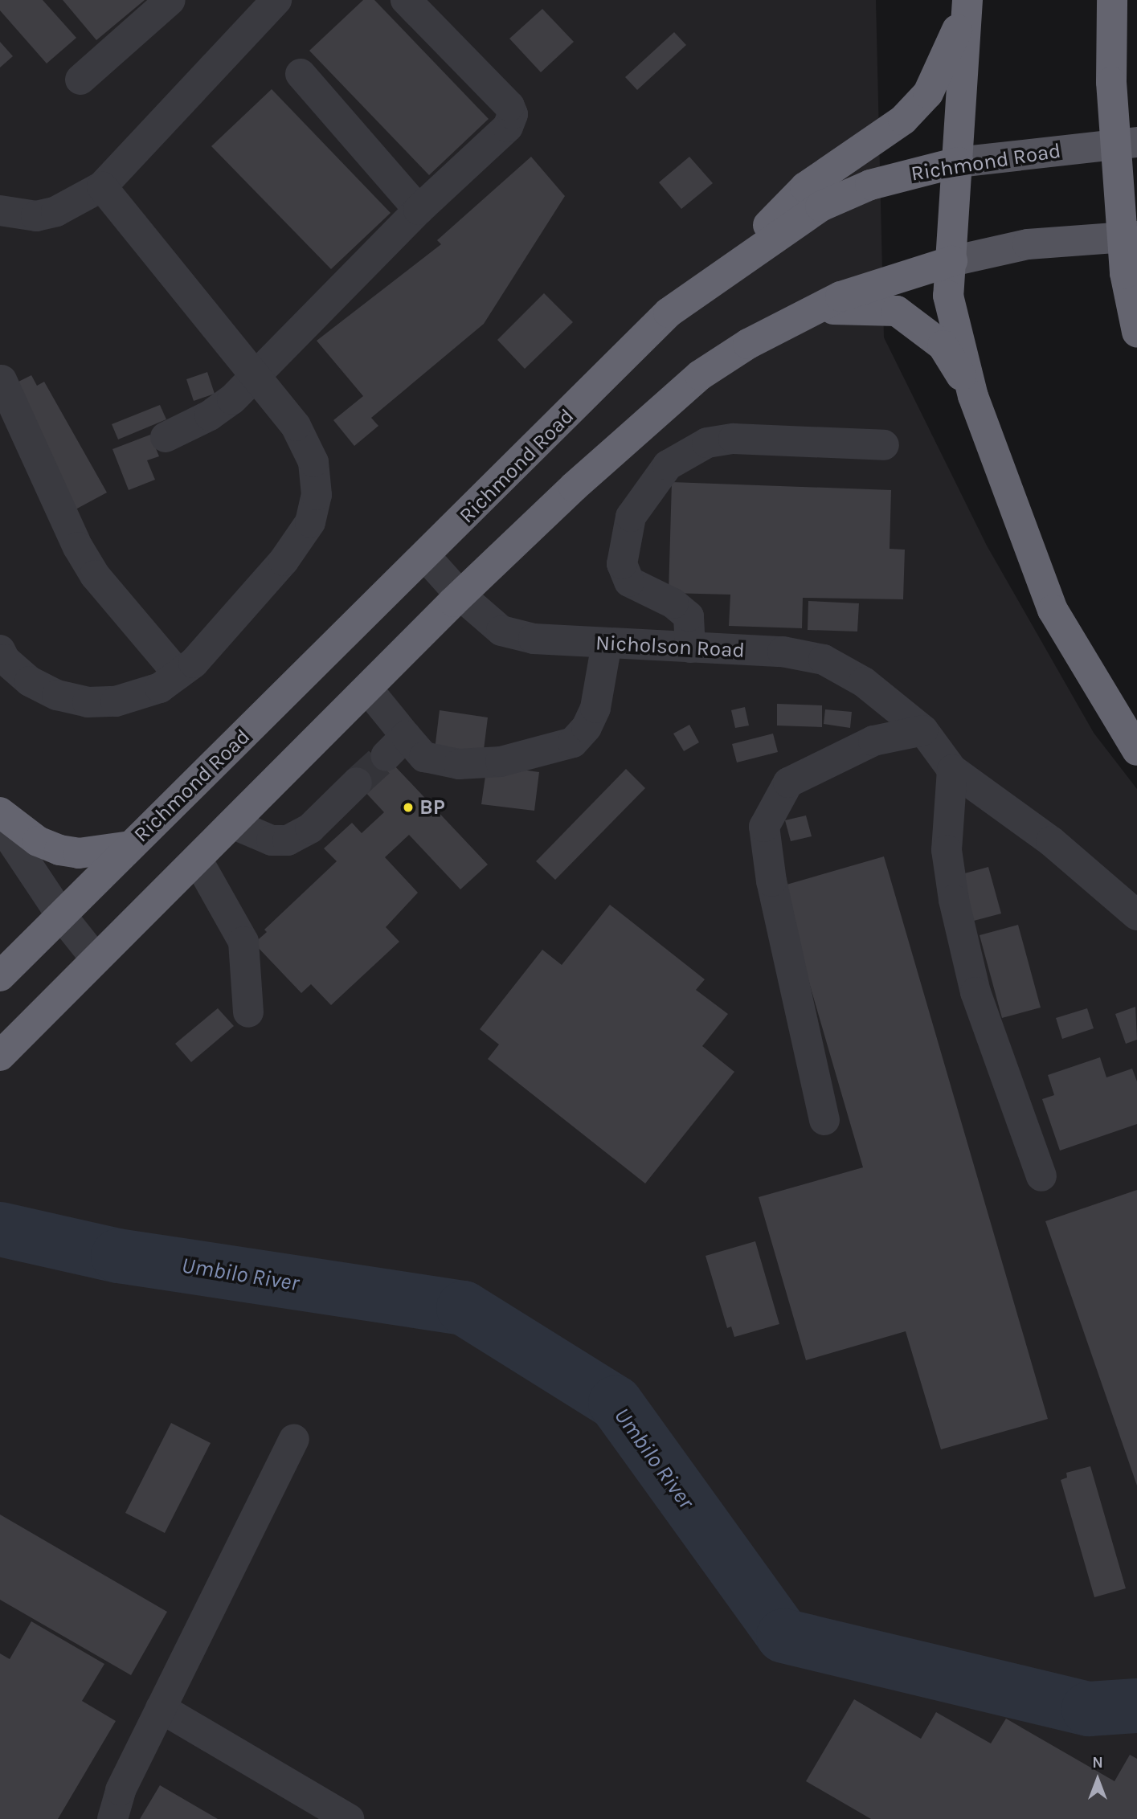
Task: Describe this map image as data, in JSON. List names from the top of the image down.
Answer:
{
  "streets": {
    "highway": ["Richmond Road"],
    "street": ["Nicholson Road"]
  },
  "crossings": [
    ["Richmond Road", "Nicholson Road"]
  ],
  "water": ["Umbilo River"],
  "places": ["BP"],
  "north": "top"
}
